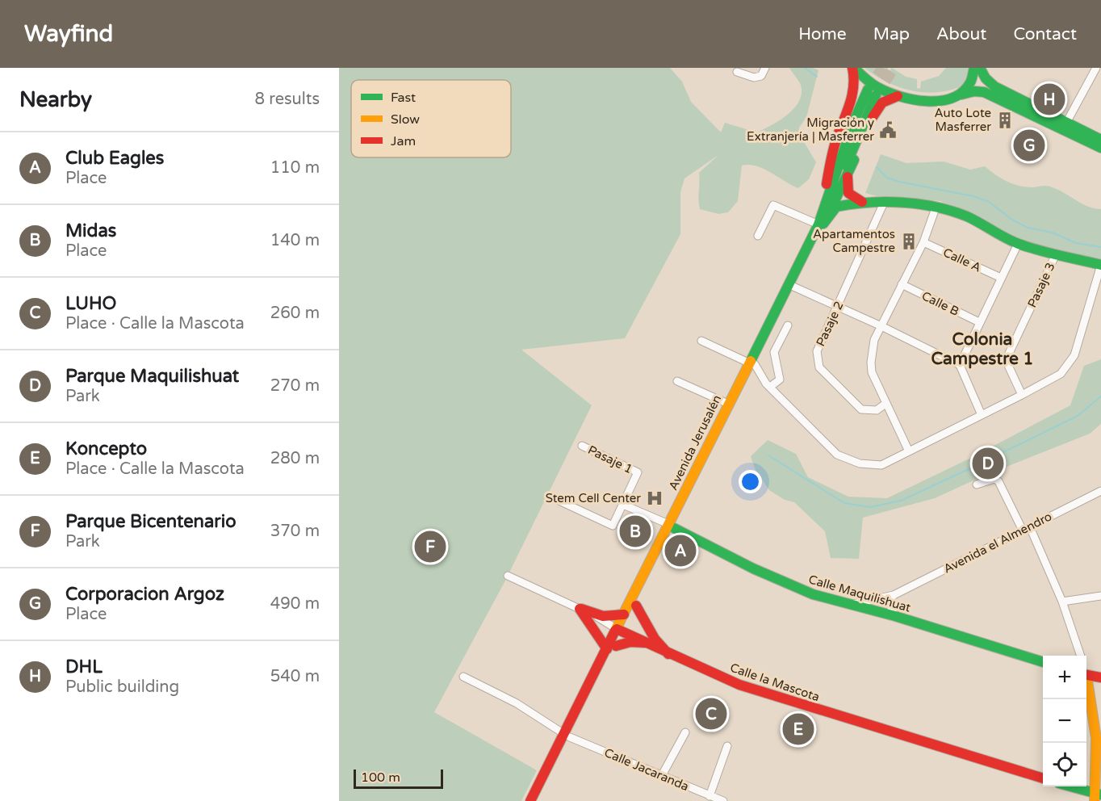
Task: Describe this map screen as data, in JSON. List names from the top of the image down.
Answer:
{
  "streets": {
    "main road": ["Avenida Jerusalén", "Calle Maquilishuat", "Calle la Mascota"],
    "street": [
      "Calle A",
      "Pasaje 3",
      "Calle B",
      "Pasaje 2",
      "Pasaje 1",
      "Avenida el Almendro",
      "Calle Jacaranda"
    ]
  },
  "crossings": [
    ["Avenida Jerusalén", "Calle Maquilishuat"],
    ["Avenida Jerusalén", "Calle la Mascota"],
    ["Avenida Jerusalén", "Calle Jacaranda"],
    ["Pasaje 1", "Calle Maquilishuat"],
    ["Avenida el Almendro", "Calle Maquilishuat"]
  ],
  "districts": ["Colonia Campestre 1"],
  "places": {
    "building": ["Auto Lote Masferrer", "Apartamentos Campestre"],
    "public building": ["Migración y Extranjería | Masferrer"],
    "hospital": ["Stem Cell Center"]
  },
  "legend": ["Fast", "Slow", "Jam"],
  "scale_bar": "100 m",
  "page": {
    "header": "Wayfind",
    "nav": [
      "Home",
      "Map",
      "About",
      "Contact"
    ],
    "heading": ["Nearby", "8 results"],
    "pins": [
      "H",
      "G",
      "D",
      "B",
      "F",
      "A",
      "C",
      "E"
    ],
    "list": [
      {
        "mark": "A",
        "name": "Club Eagles",
        "note": "Place",
        "value": "110 m"
      },
      {
        "mark": "B",
        "name": "Midas",
        "note": "Place",
        "value": "140 m"
      },
      {
        "mark": "C",
        "name": "LUHO",
        "note": "Place · Calle la Mascota",
        "value": "260 m"
      },
      {
        "mark": "D",
        "name": "Parque Maquilishuat",
        "note": "Park",
        "value": "270 m"
      },
      {
        "mark": "E",
        "name": "Koncepto",
        "note": "Place · Calle la Mascota",
        "value": "280 m"
      },
      {
        "mark": "F",
        "name": "Parque Bicentenario",
        "note": "Park",
        "value": "370 m"
      },
      {
        "mark": "G",
        "name": "Corporacion Argoz",
        "note": "Place",
        "value": "490 m"
      },
      {
        "mark": "H",
        "name": "DHL",
        "note": "Public building",
        "value": "540 m"
      }
    ],
    "map_buttons": ["+", "−"],
    "scale": "100 m"
  }
}
